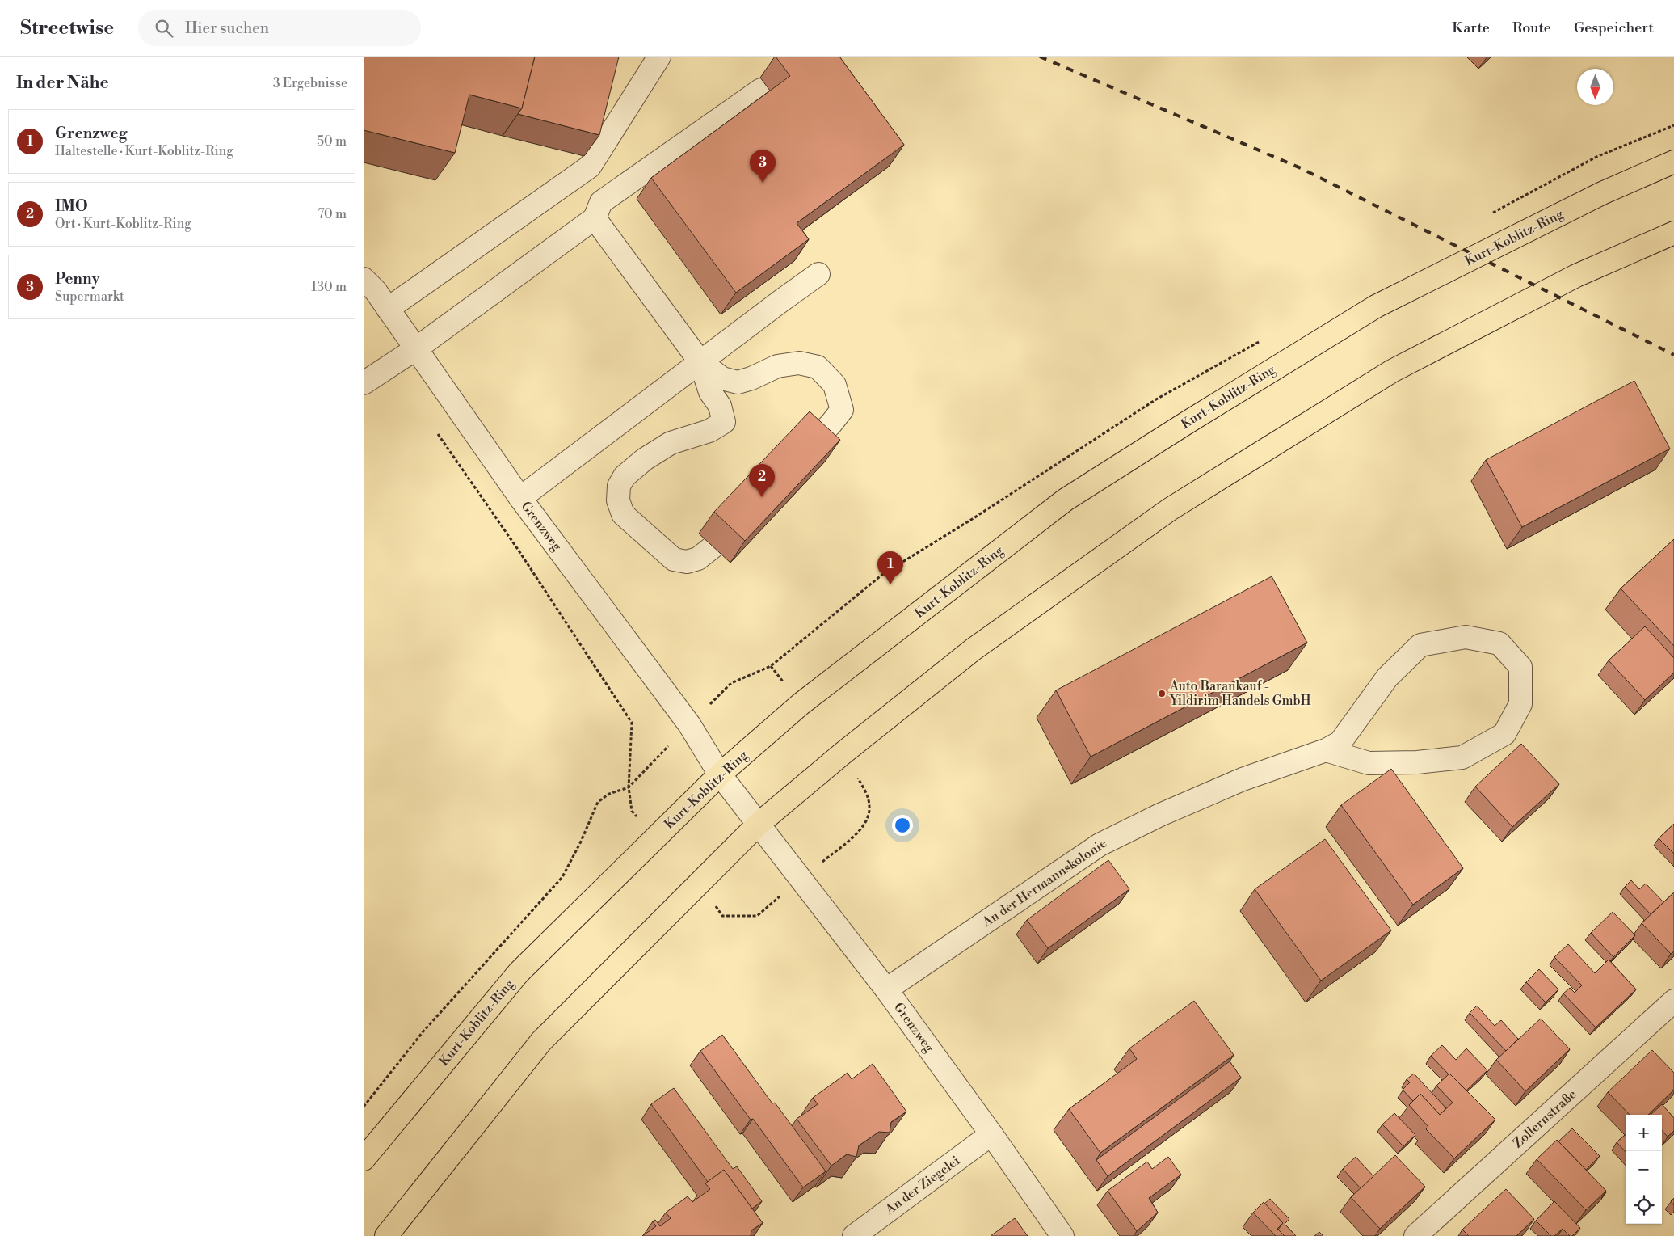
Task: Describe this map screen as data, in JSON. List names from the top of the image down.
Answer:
{
  "streets": {
    "main road": ["Kurt-Koblitz-Ring"],
    "street": [
      "Grenzweg",
      "An der Hermannskolonie",
      "Zollernstraße",
      "An der Ziegelei"
    ]
  },
  "crossings": [
    ["Kurt-Koblitz-Ring", "Grenzweg"],
    ["Grenzweg", "An der Hermannskolonie"],
    ["Grenzweg", "An der Ziegelei"]
  ],
  "places": ["Auto Barankauf - Yildirim Handels GmbH"],
  "north": "bottom",
  "page": {
    "header": "Streetwise",
    "search": "Hier suchen",
    "nav": ["Karte", "Route", "Gespeichert"],
    "heading": ["In der Nähe", "3 Ergebnisse"],
    "list": [
      {
        "mark": "1",
        "name": "Grenzweg",
        "note": "Haltestelle · Kurt-Koblitz-Ring",
        "value": "50 m"
      },
      {
        "mark": "2",
        "name": "IMO",
        "note": "Ort · Kurt-Koblitz-Ring",
        "value": "70 m"
      },
      {
        "mark": "3",
        "name": "Penny",
        "note": "Supermarkt",
        "value": "130 m"
      }
    ],
    "pins": ["3", "2", "1"],
    "map_buttons": ["+", "−"]
  }
}
